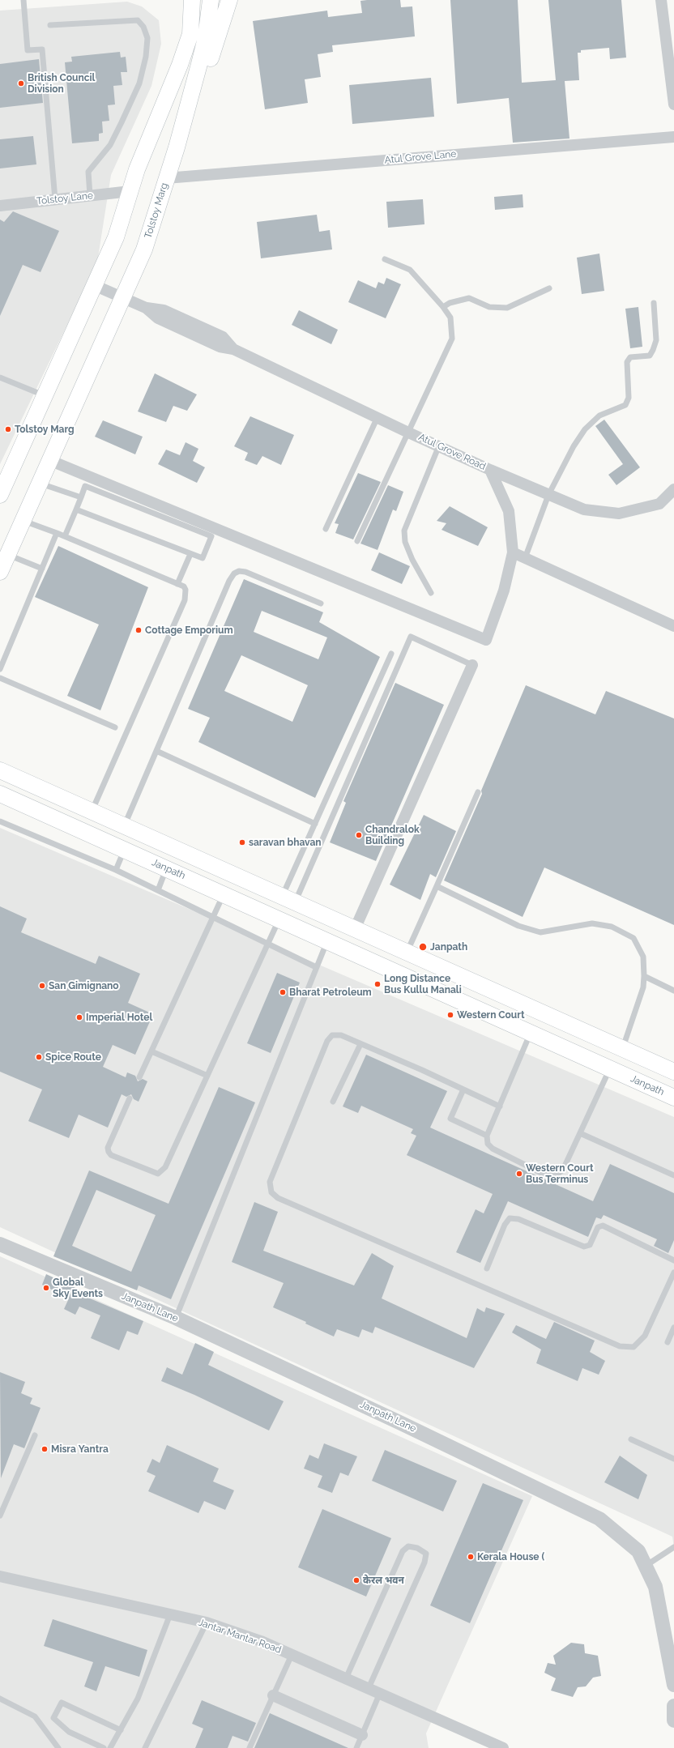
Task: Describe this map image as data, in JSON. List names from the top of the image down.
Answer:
{
  "streets": {
    "main road": ["Tolstoy Marg", "Janpath"],
    "street": [
      "Atul Grove Lane",
      "Tolstoy Lane",
      "Atul Grove Road",
      "Janpath Lane",
      "Jantar Mantar Road"
    ]
  },
  "crossings": [
    ["Atul Grove Lane", "Tolstoy Marg"],
    ["Tolstoy Marg", "Atul Grove Road"]
  ],
  "places": [
    "British Council Division",
    "Tolstoy Marg",
    "Cottage Emporium",
    "Chandralok Building",
    "saravan bhavan",
    "Janpath",
    "Long Distance Bus Kullu Manali",
    "San Gimignano",
    "Bharat Petroleum",
    "Western Court",
    "Imperial Hotel",
    "Spice Route",
    "Western Court Bus Terminus",
    "Global Sky Events",
    "Misra Yantra",
    "Kerala House (",
    "केरल भवन"
  ]
}
